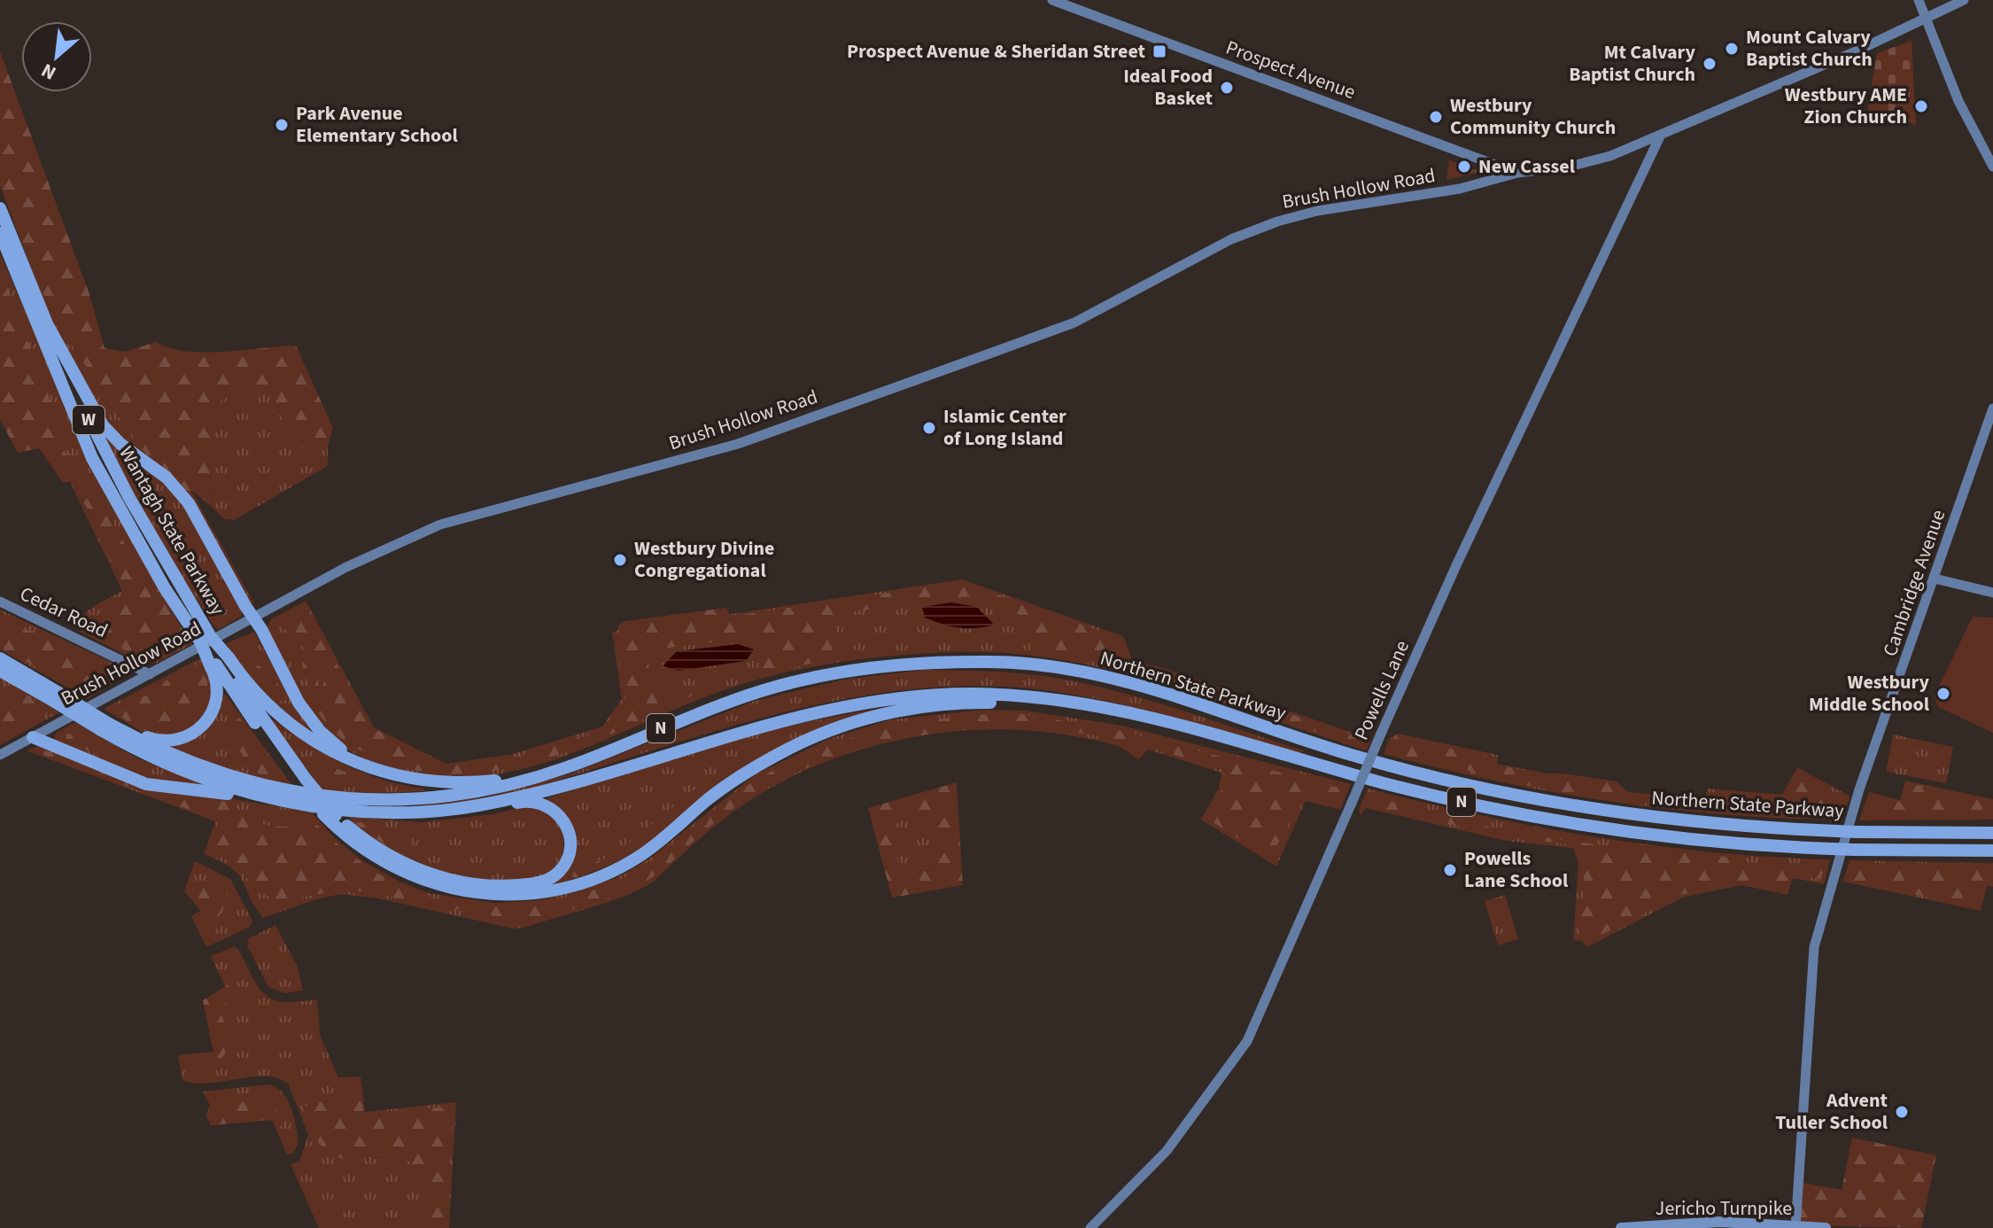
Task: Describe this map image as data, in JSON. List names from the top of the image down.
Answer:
{
  "streets": {
    "highway": [
      "W",
      "Wantagh State Parkway",
      "Northern State Parkway",
      "N"
    ],
    "main road": [
      "Prospect Avenue",
      "Brush Hollow Road",
      "Cambridge Avenue",
      "Cedar Road",
      "Powells Lane",
      "Jericho Turnpike"
    ]
  },
  "crossings": [
    ["Prospect Avenue", "Brush Hollow Road"],
    ["Brush Hollow Road", "Cedar Road"],
    ["Brush Hollow Road", "Powells Lane"],
    ["Cambridge Avenue", "Jericho Turnpike"]
  ],
  "places": {
    "other": [
      "Mount Calvary Baptist Church",
      "Mt Calvary Baptist Church",
      "Ideal Food Basket",
      "Westbury AME Zion Church",
      "Westbury Community Church",
      "Park Avenue Elementary School",
      "New Cassel",
      "Islamic Center of Long Island",
      "Westbury Divine Congregational",
      "Westbury Middle School",
      "Powells Lane School",
      "Advent Tuller School"
    ],
    "transit": ["Prospect Avenue & Sheridan Street"]
  },
  "north": "bottom left"
}
